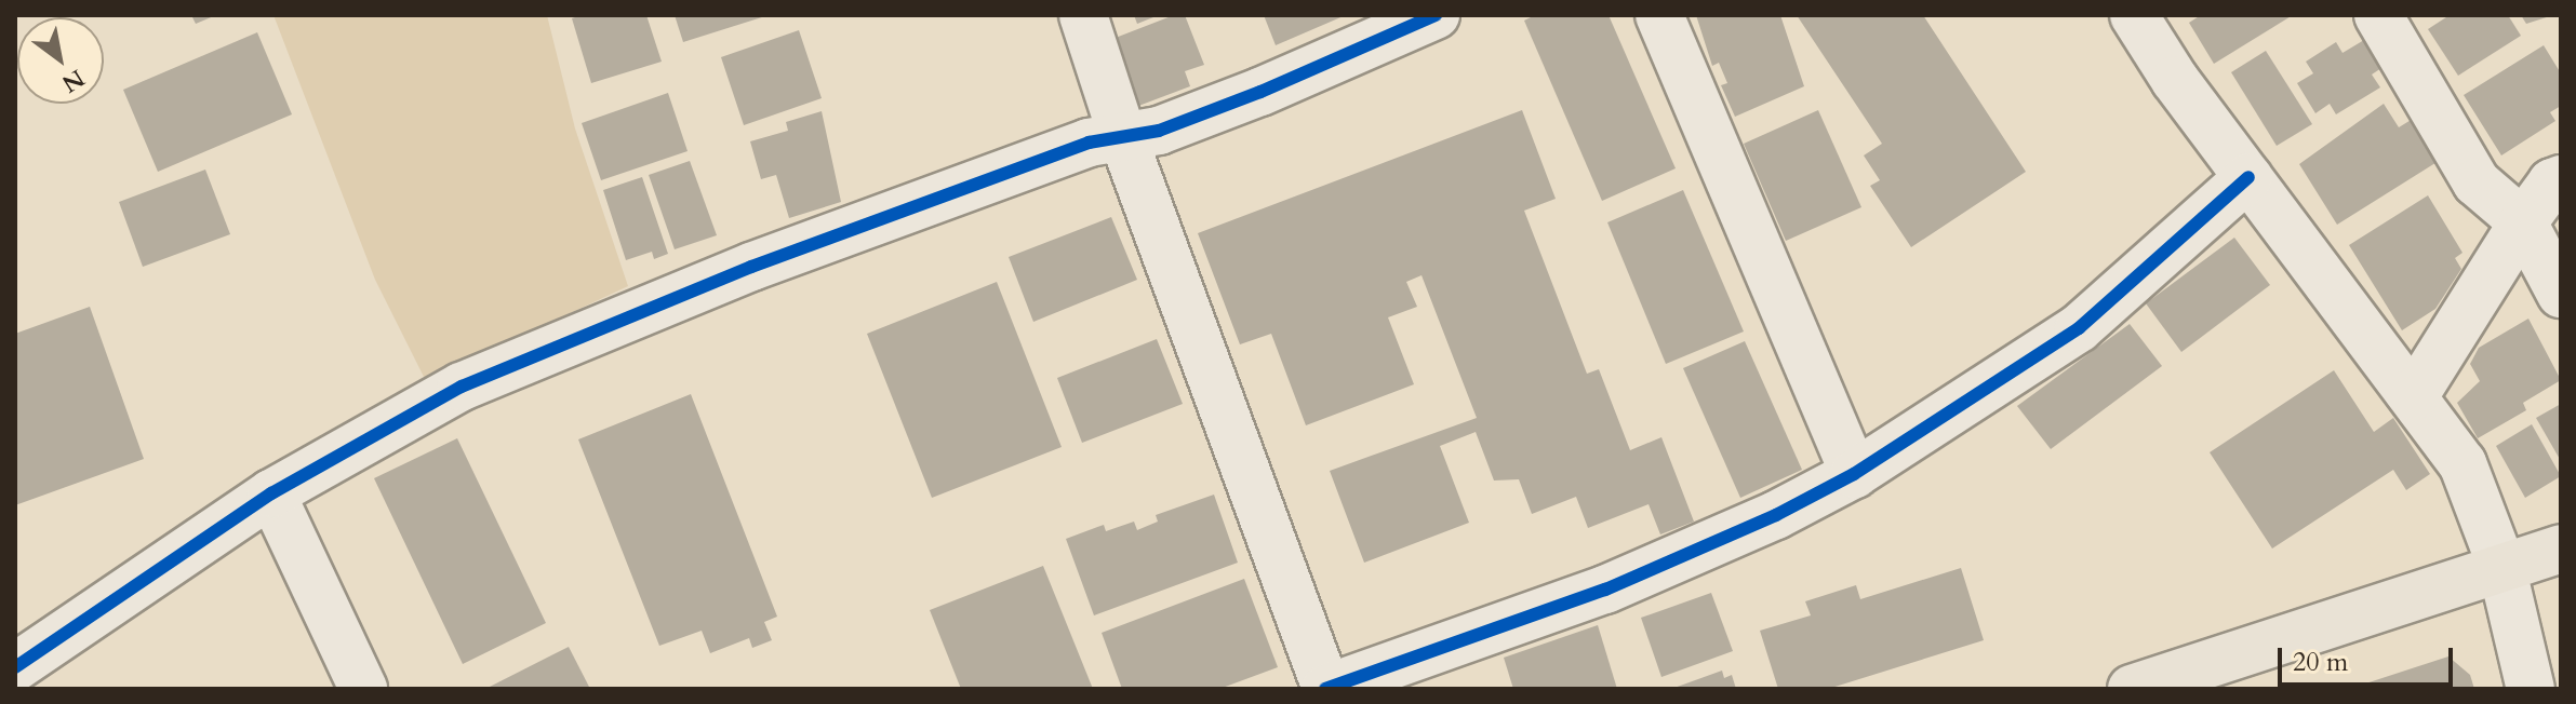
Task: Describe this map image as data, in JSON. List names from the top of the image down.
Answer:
{
  "scale_bar": "20 m",
  "north": "bottom right"
}
